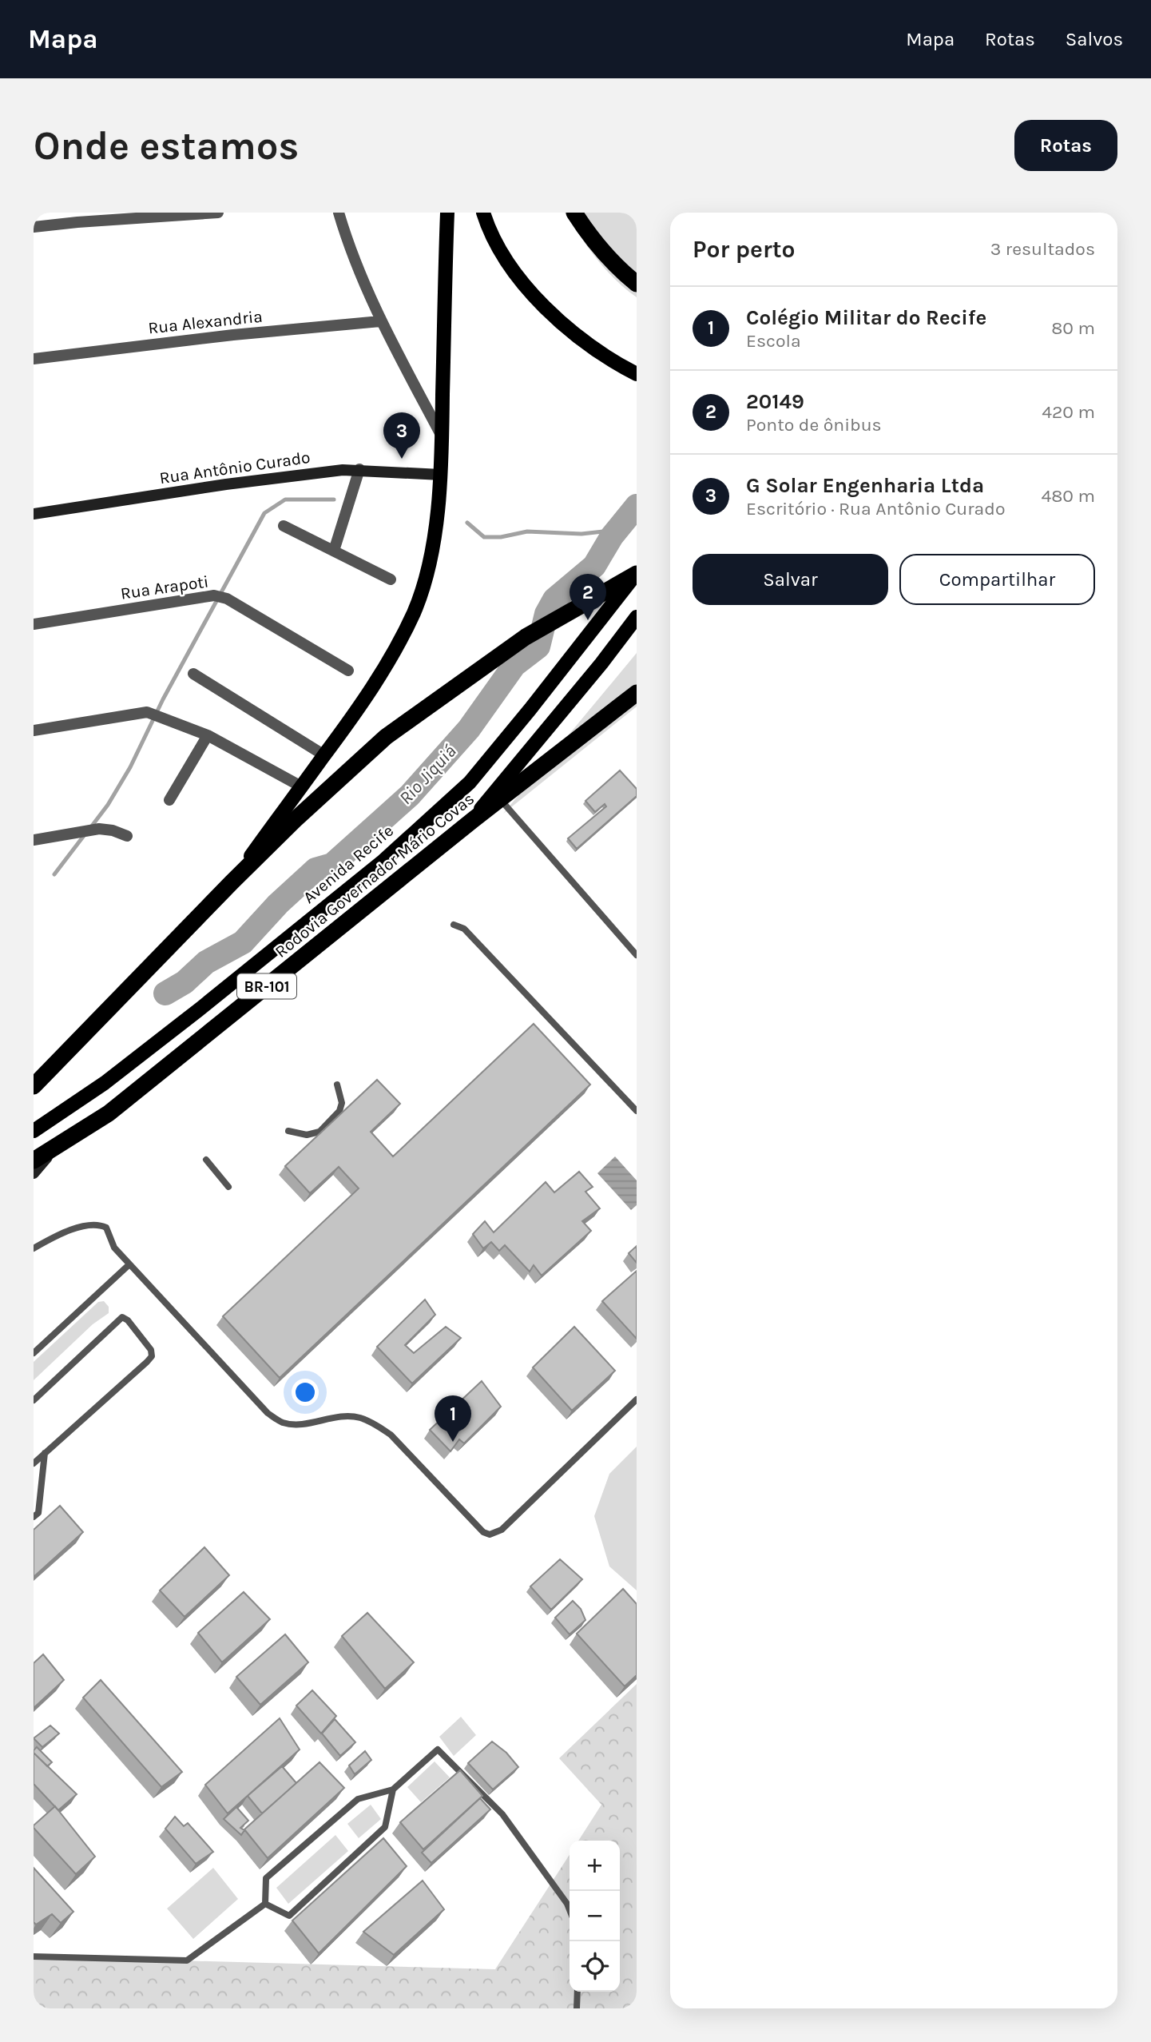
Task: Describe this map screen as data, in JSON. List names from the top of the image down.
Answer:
{
  "streets": {
    "highway": ["Rodovia Governador Mário Covas", "BR-101"],
    "main road": ["Avenida Recife"],
    "street": ["Rua Alexandria", "Rua Antônio Curado", "Rua Arapoti"]
  },
  "crossings": [
    ["Rodovia Governador Mário Covas", "BR-101"]
  ],
  "water": ["Rio Jiquiá"],
  "page": {
    "header": "Mapa",
    "nav": ["Mapa", "Rotas", "Salvos"],
    "buttons": [
      "Rotas",
      ["Salvar", "Compartilhar"]
    ],
    "title": "Onde estamos",
    "heading": ["Por perto", "3 resultados"],
    "list": [
      {
        "mark": "1",
        "name": "Colégio Militar do Recife",
        "note": "Escola",
        "value": "80 m"
      },
      {
        "mark": "2",
        "name": "20149",
        "note": "Ponto de ônibus",
        "value": "420 m"
      },
      {
        "mark": "3",
        "name": "G Solar Engenharia Ltda",
        "note": "Escritório · Rua Antônio Curado",
        "value": "480 m"
      }
    ],
    "pins": ["3", "2", "1"],
    "map_buttons": ["+", "−"]
  }
}
